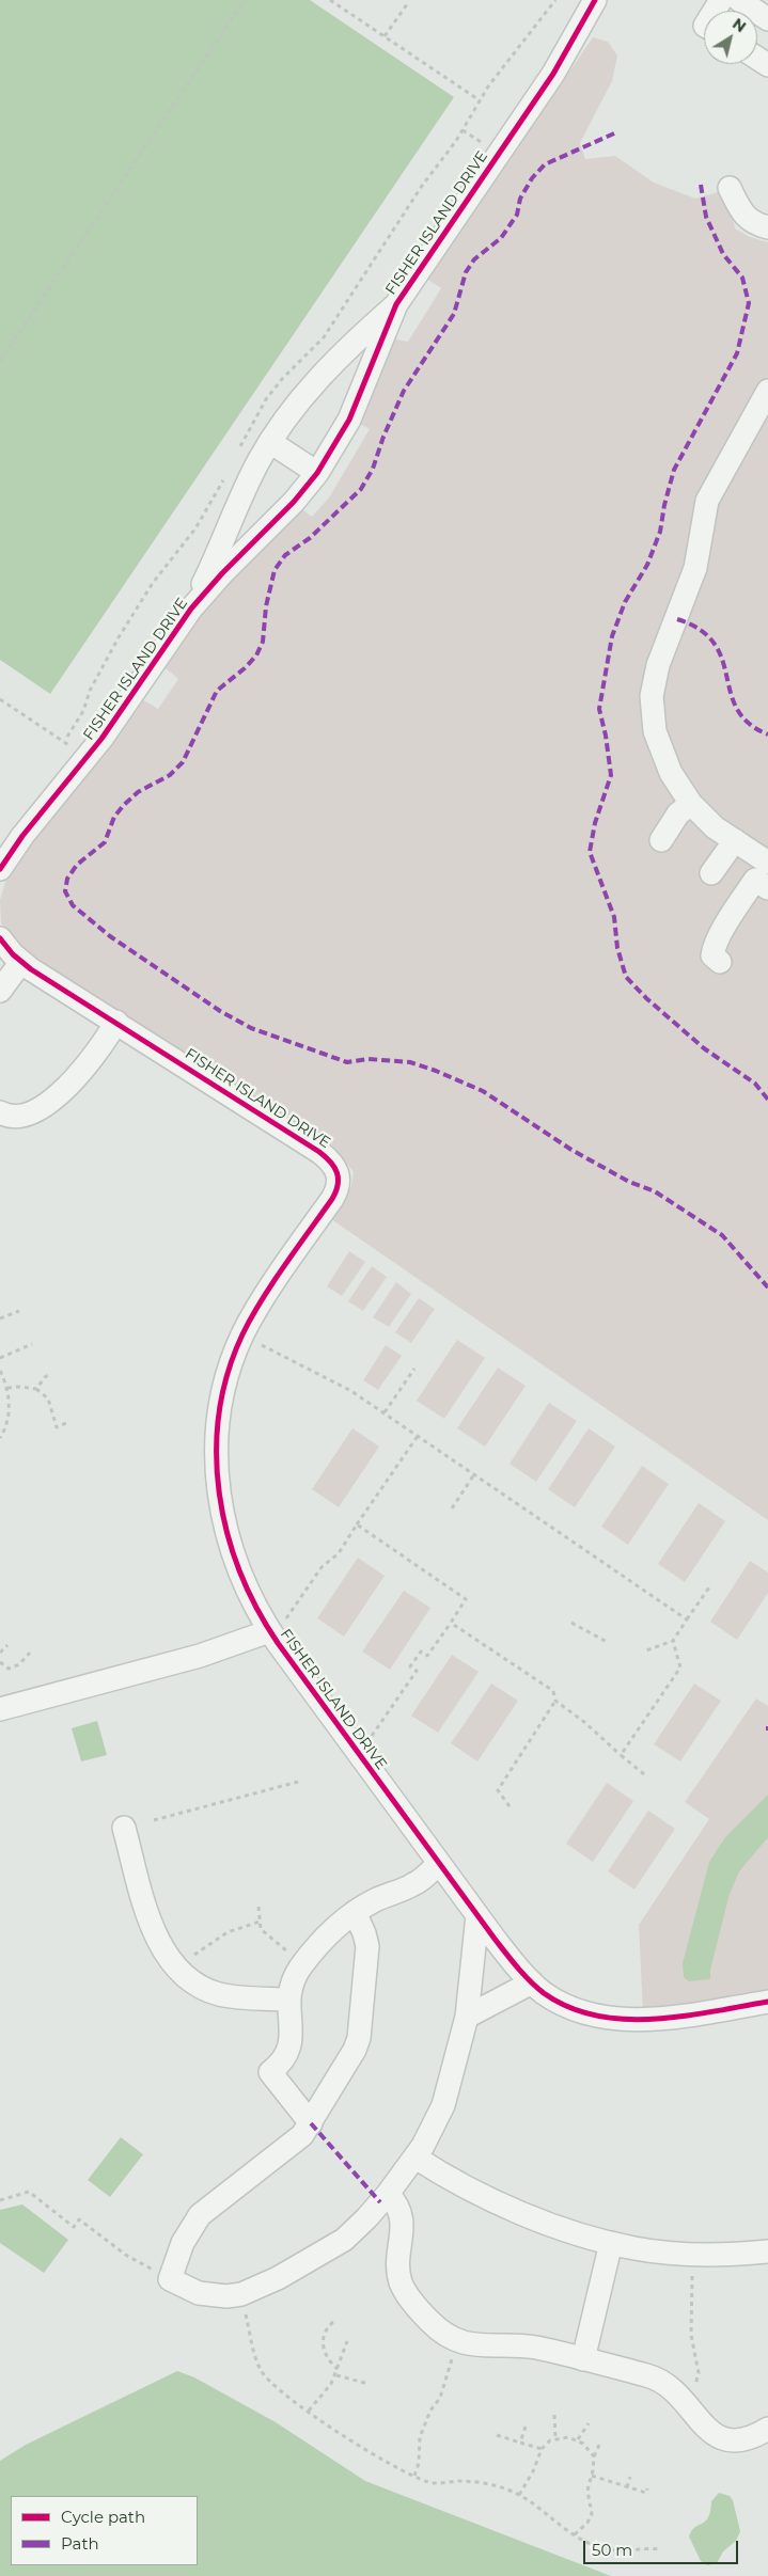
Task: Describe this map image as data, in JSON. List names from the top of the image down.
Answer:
{
  "streets": {
    "street": ["FISHER ISLAND DRIVE"]
  },
  "legend": ["Cycle path", "Path"],
  "scale_bar": "50 m",
  "north": "top right"
}
